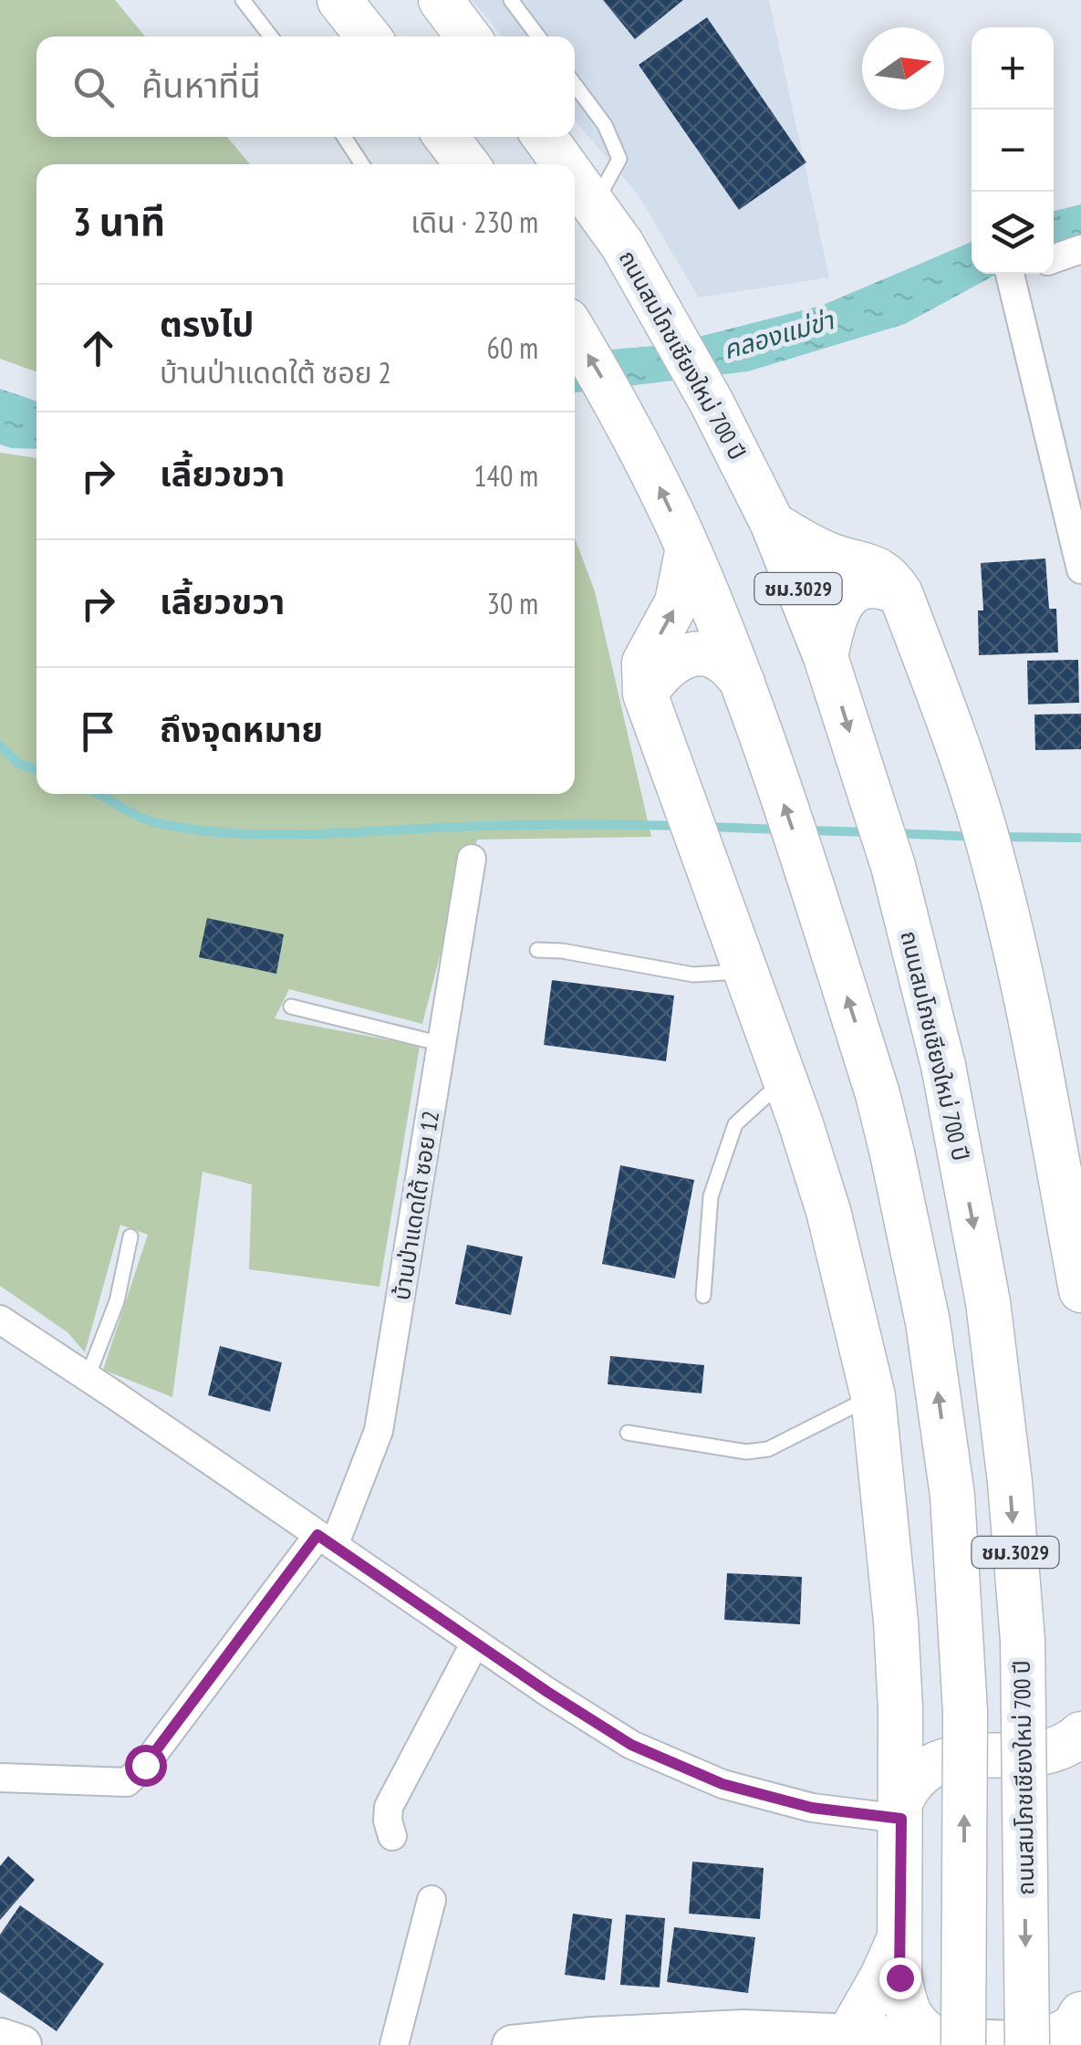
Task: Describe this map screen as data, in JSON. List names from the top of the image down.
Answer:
{
  "streets": {
    "main road": ["ถนนสมโภชเชียงใหม่ 700 ปี", "ชม.3029"],
    "street": ["บ้านป่าแดดใต้ ซอย 12"]
  },
  "water": ["คลองแม่ข่า"],
  "north": "right",
  "page": {
    "map_buttons": ["+", "−"],
    "search": "ค้นหาที่นี่",
    "heading": ["3 นาที", "เดิน · 230 m"],
    "list": [
      ["ตรงไป", "บ้านป่าแดดใต้ ซอย 2", "60 m"],
      ["เลี้ยวขวา", "140 m"],
      ["เลี้ยวขวา", "30 m"],
      "ถึงจุดหมาย"
    ]
  }
}
